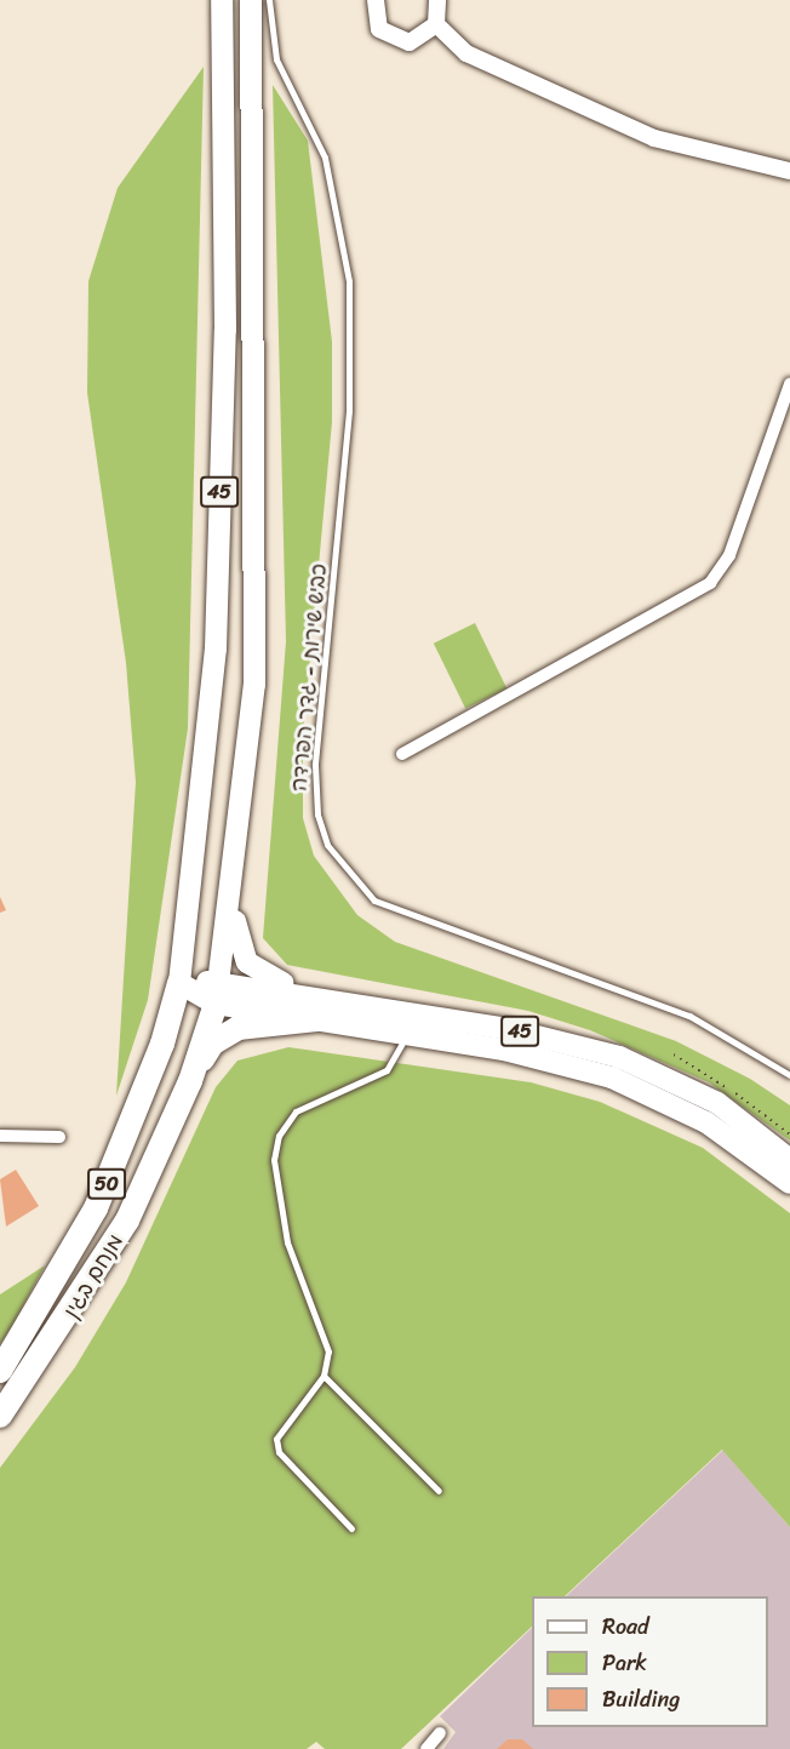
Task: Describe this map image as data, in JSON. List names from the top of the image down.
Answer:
{
  "streets": {
    "highway": ["45", "50", "מנחם בגין"],
    "lane": ["כביש שירות - גדר הפרדה"]
  },
  "crossings": [
    ["45", "מנחם בגין"]
  ],
  "legend": ["Road", "Park", "Building"]
}
